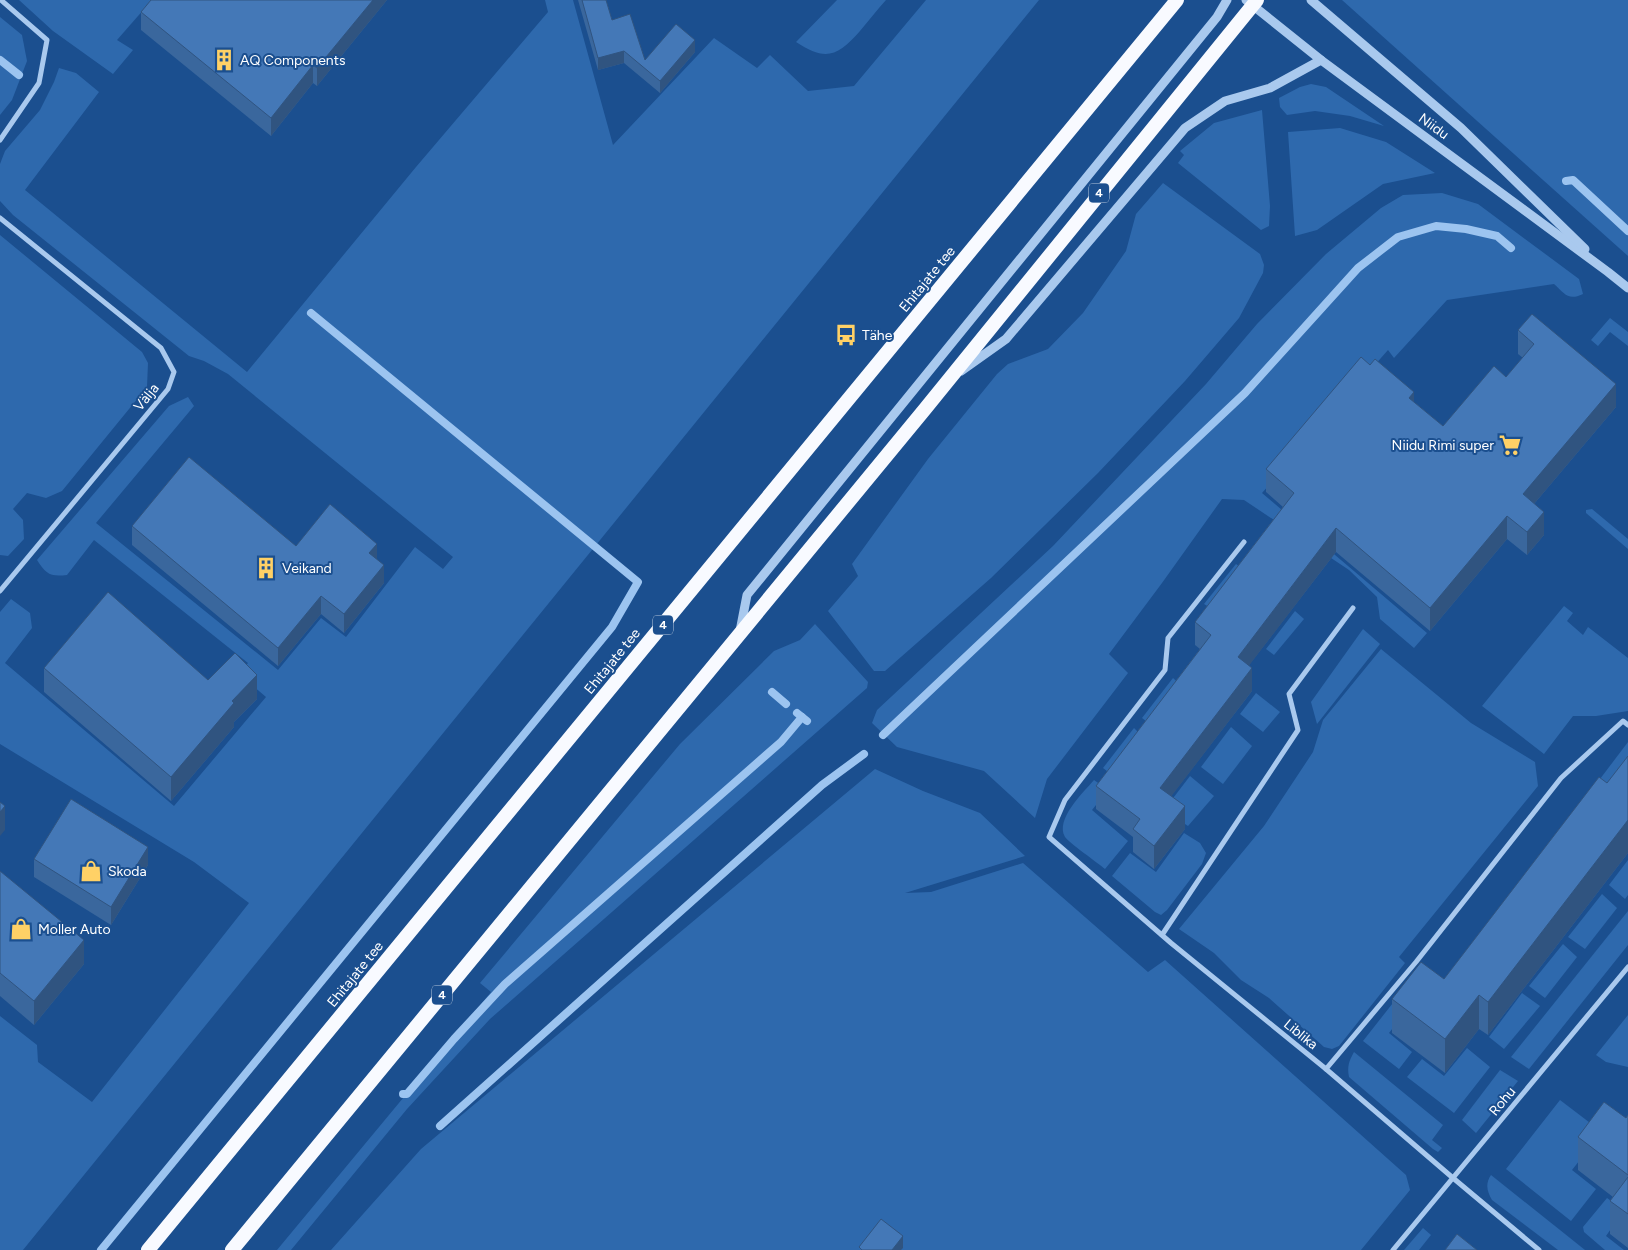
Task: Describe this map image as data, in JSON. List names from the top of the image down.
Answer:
{
  "streets": {
    "highway": ["4", "Ehitajate tee"],
    "street": [
      "Niidu",
      "Välja",
      "Liblika",
      "Rohu"
    ]
  },
  "crossings": [
    ["Niidu", "4"],
    ["Liblika", "Rohu"]
  ],
  "places": {
    "building": ["AQ Components", "Veikand"],
    "bus stop": ["Tähe"],
    "supermarket": ["Niidu Rimi super"],
    "shop": ["Skoda", "Moller Auto"]
  }
}
